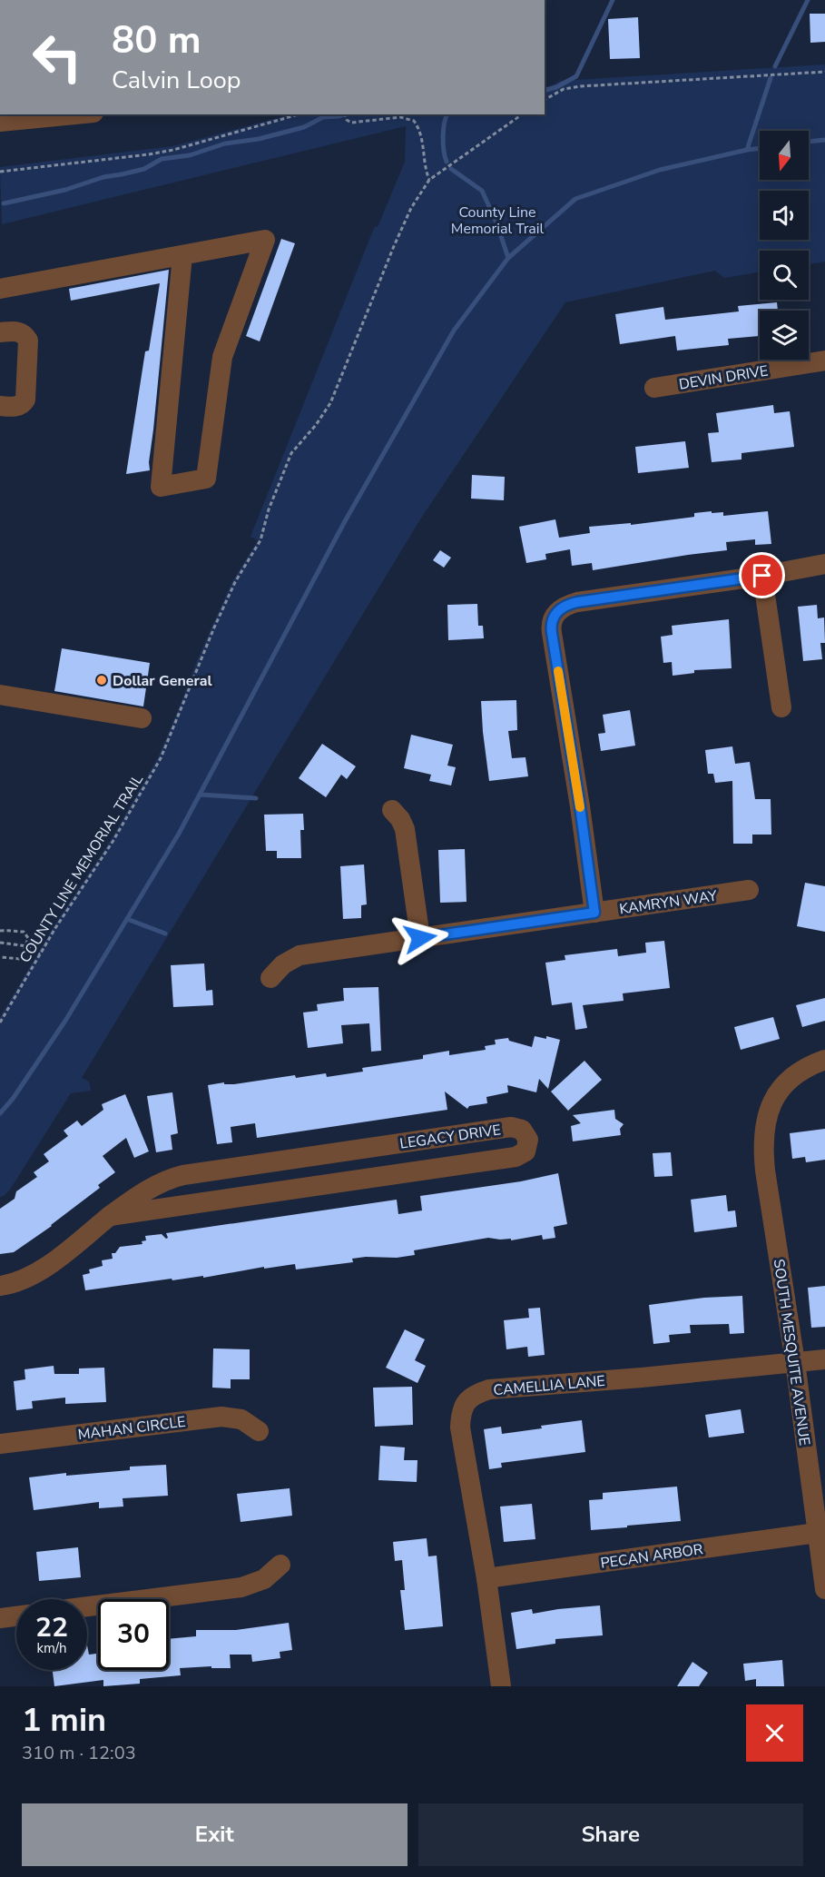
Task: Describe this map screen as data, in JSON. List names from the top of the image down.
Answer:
{
  "streets": {
    "street": [
      "DEVIN DRIVE",
      "KAMRYN WAY",
      "LEGACY DRIVE",
      "SOUTH MESQUITE AVENUE",
      "CAMELLIA LANE",
      "MAHAN CIRCLE",
      "PECAN ARBOR"
    ],
    "path": ["COUNTY LINE MEMORIAL TRAIL"]
  },
  "crossings": [
    ["SOUTH MESQUITE AVENUE", "CAMELLIA LANE"],
    ["SOUTH MESQUITE AVENUE", "PECAN ARBOR"],
    ["CAMELLIA LANE", "PECAN ARBOR"]
  ],
  "parks": ["County Line Memorial Trail"],
  "places": ["Dollar General"],
  "north": "bottom",
  "page": {
    "turn": ["80 m", "Calvin Loop"],
    "speed": "22 km/h",
    "limit": "30",
    "heading": ["1 min", "310 m · 12:03"],
    "buttons": ["Exit", "Share"]
  }
}
